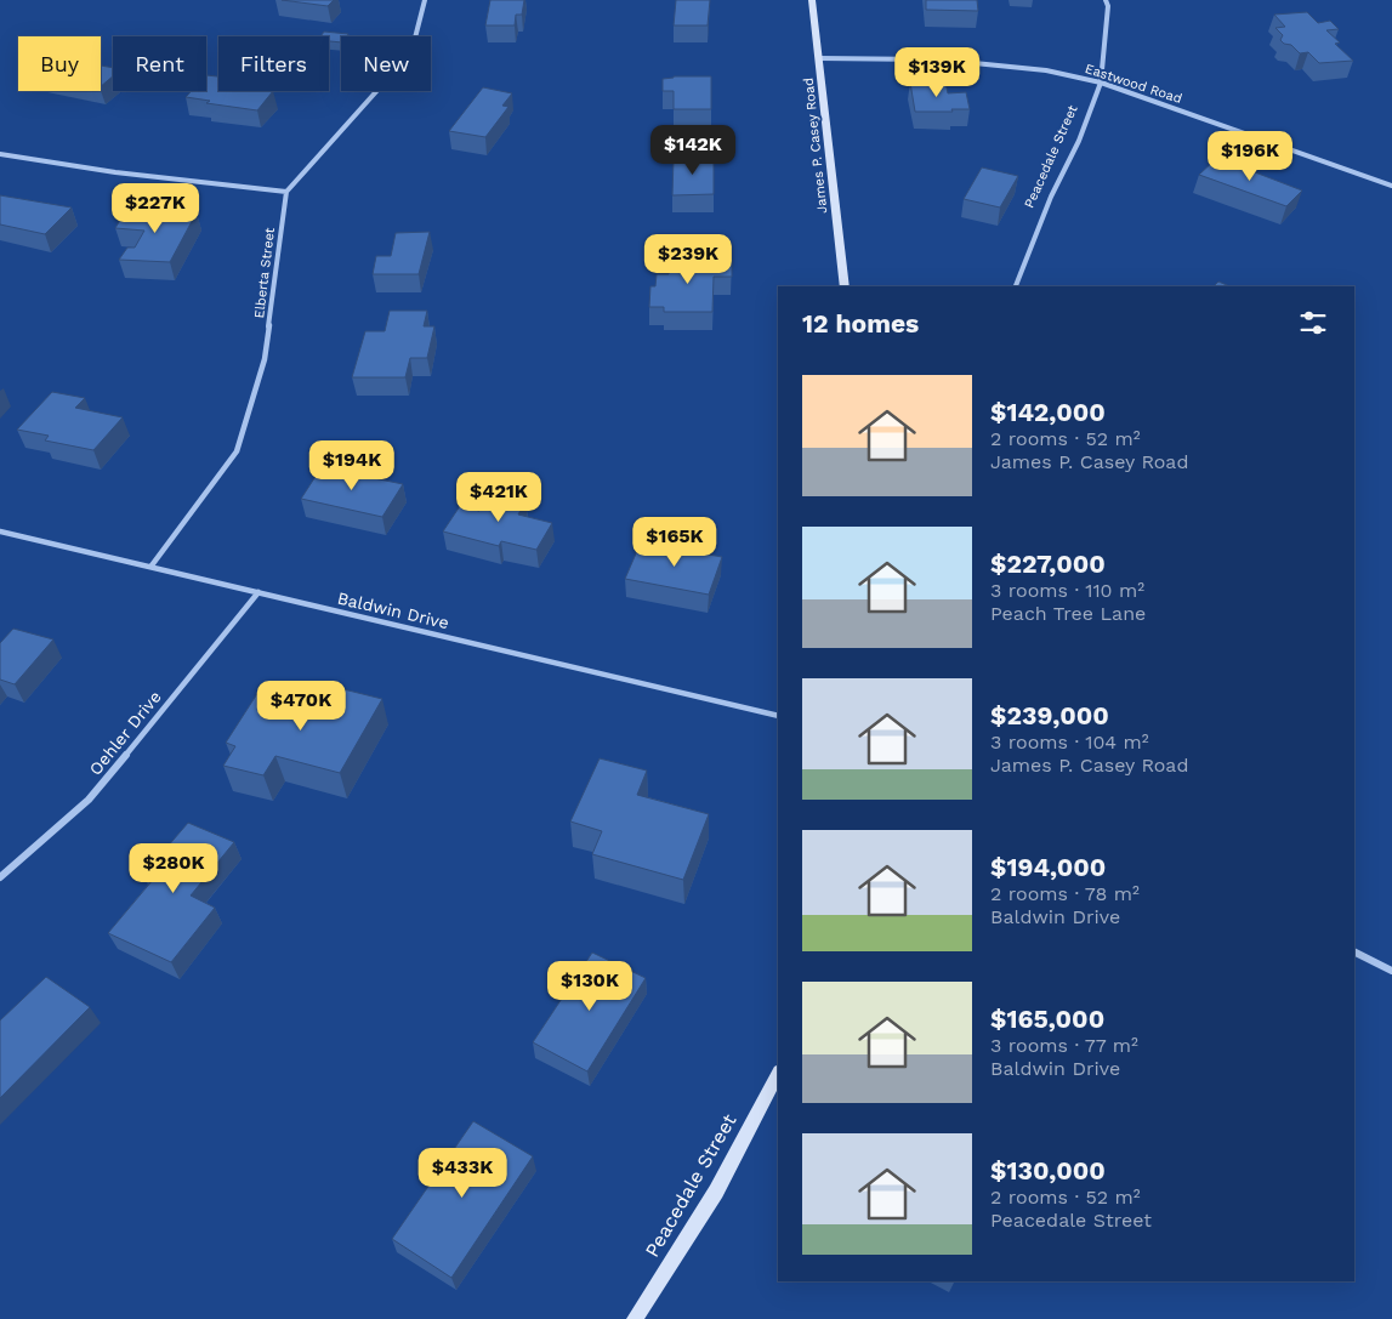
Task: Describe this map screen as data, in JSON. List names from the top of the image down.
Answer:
{
  "streets": {
    "main road": ["James P. Casey Road", "Peacedale Street"],
    "street": [
      "Eastwood Road",
      "Elberta Street",
      "Baldwin Drive",
      "Oehler Drive"
    ]
  },
  "crossings": [
    ["Eastwood Road", "James P. Casey Road"],
    ["Eastwood Road", "Peacedale Street"],
    ["Elberta Street", "Baldwin Drive"],
    ["Baldwin Drive", "Oehler Drive"]
  ],
  "page": {
    "chip": [
      "Buy",
      "Rent",
      "Filters",
      "New"
    ],
    "price": [
      "$139K",
      "$142K",
      "$196K",
      "$227K",
      "$239K",
      "$194K",
      "$421K",
      "$165K",
      "$470K",
      "$280K",
      "$130K",
      "$433K"
    ],
    "heading": "12 homes",
    "list": [
      {
        "name": "$142,000",
        "note": "2 rooms · 52 m² · James P. Casey Road"
      },
      {
        "name": "$227,000",
        "note": "3 rooms · 110 m² · Peach Tree Lane"
      },
      {
        "name": "$239,000",
        "note": "3 rooms · 104 m² · James P. Casey Road"
      },
      {
        "name": "$194,000",
        "note": "2 rooms · 78 m² · Baldwin Drive"
      },
      {
        "name": "$165,000",
        "note": "3 rooms · 77 m² · Baldwin Drive"
      },
      {
        "name": "$130,000",
        "note": "2 rooms · 52 m² · Peacedale Street"
      }
    ]
  }
}
